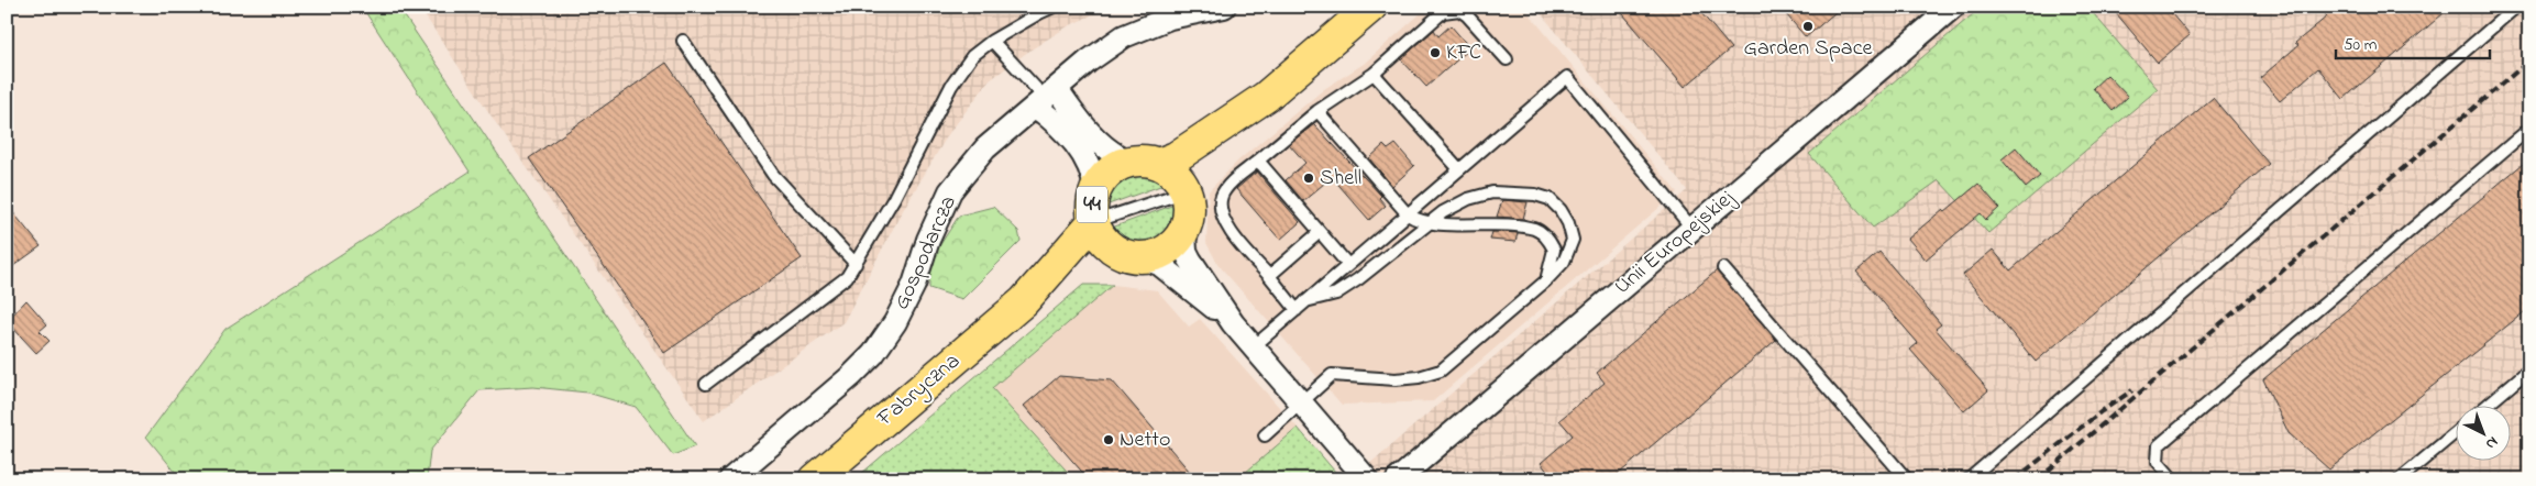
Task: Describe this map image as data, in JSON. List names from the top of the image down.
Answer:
{
  "streets": {
    "main road": ["44", "Fabryczna"],
    "street": ["Unii Europejskiej", "Gospodarcza"]
  },
  "crossings": [
    ["44", "Fabryczna"]
  ],
  "places": [
    "Garden Space",
    "KFC",
    "Shell",
    "Netto"
  ],
  "scale_bar": "50 m",
  "north": "bottom right"
}
